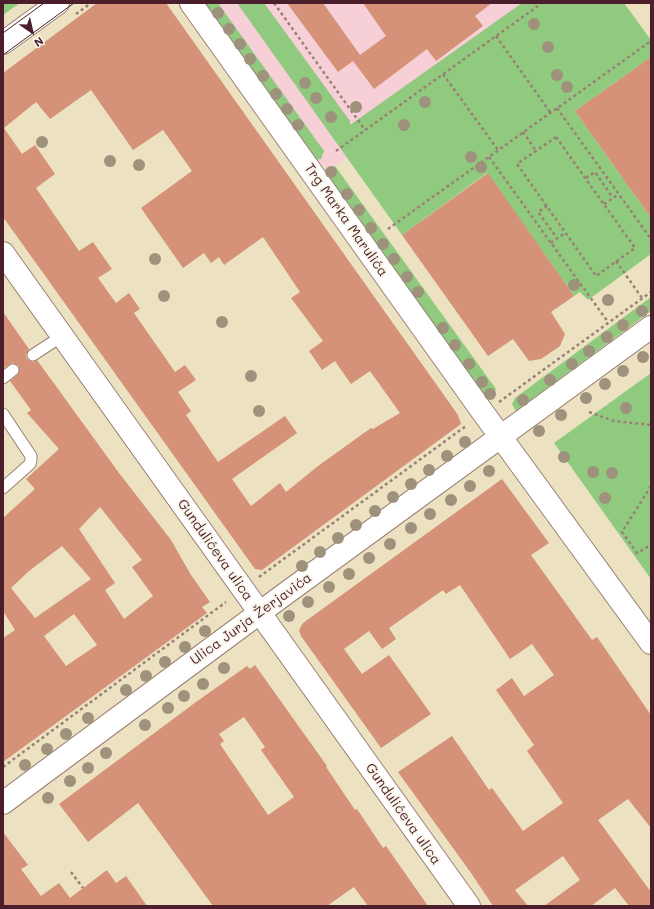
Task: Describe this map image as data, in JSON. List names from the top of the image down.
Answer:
{
  "streets": {
    "street": ["Trg Marka Marulića", "Gundulićeva ulica", "Ulica Jurja Žerjavića"]
  },
  "crossings": [
    ["Trg Marka Marulića", "Ulica Jurja Žerjavića"],
    ["Gundulićeva ulica", "Ulica Jurja Žerjavića"]
  ],
  "north": "bottom right"
}
